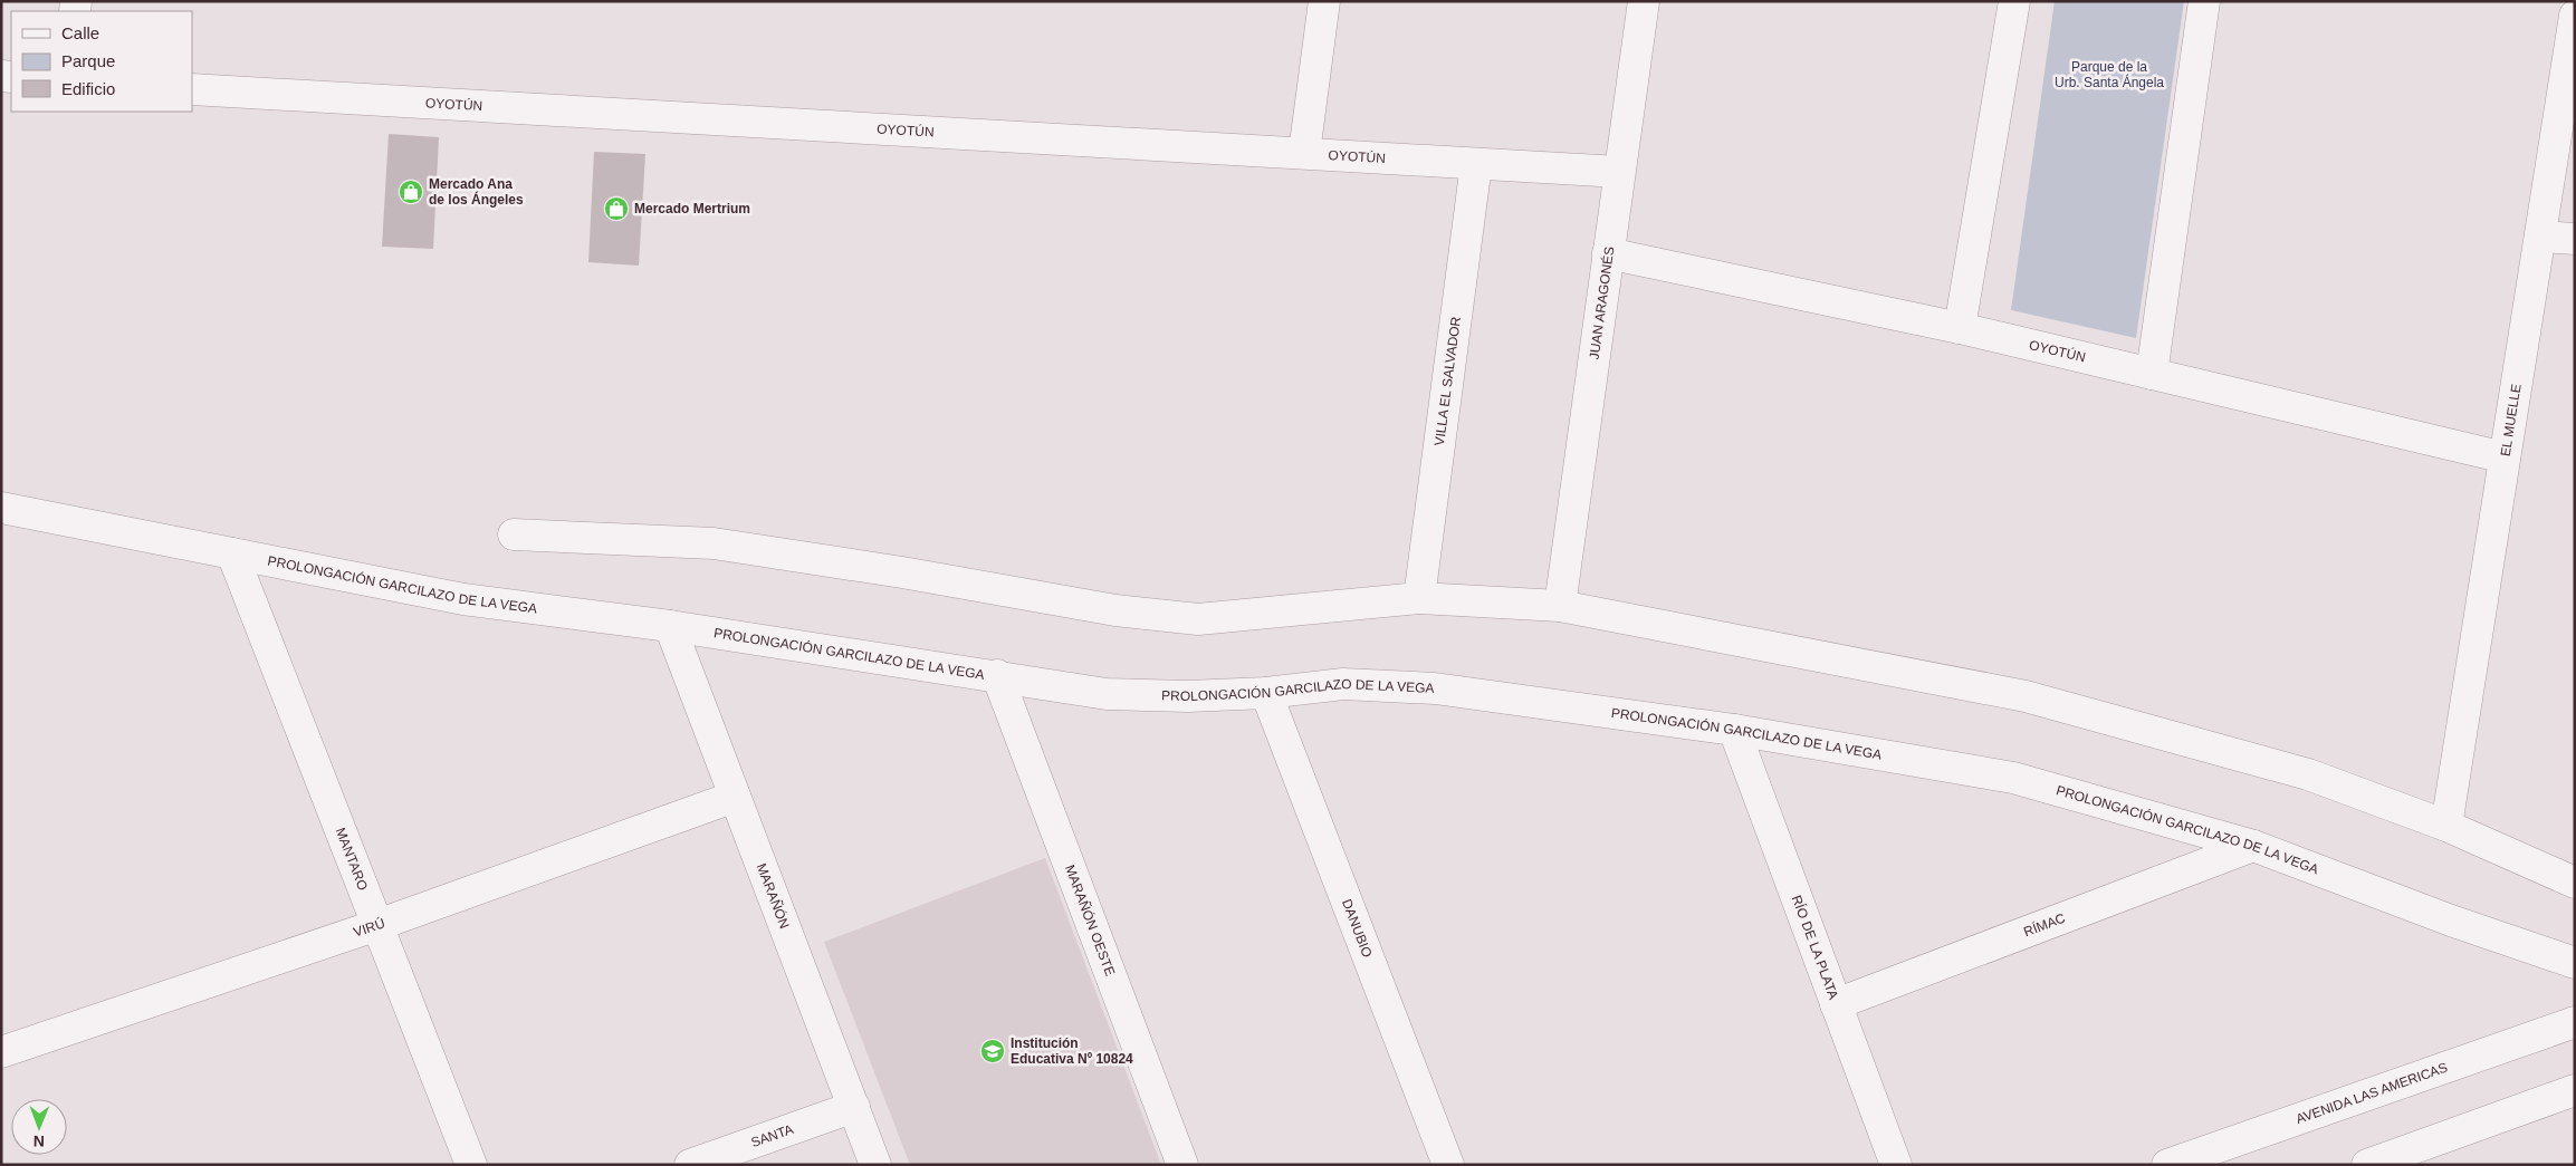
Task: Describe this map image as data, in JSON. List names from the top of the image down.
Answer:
{
  "streets": {
    "street": [
      "OYOTÚN",
      "JUAN ARAGONÉS",
      "VILLA EL SALVADOR",
      "EL MUELLE",
      "PROLONGACIÓN GARCILAZO DE LA VEGA",
      "MANTARO",
      "MARAÑÓN",
      "MARAÑÓN OESTE",
      "RÍMAC",
      "VIRÚ",
      "DANUBIO",
      "RÍO DE LA PLATA",
      "AVENIDA LAS AMERICAS",
      "SANTA"
    ]
  },
  "crossings": [
    ["OYOTÚN", "JUAN ARAGONÉS"],
    ["OYOTÚN", "VILLA EL SALVADOR"],
    ["OYOTÚN", "EL MUELLE"],
    ["PROLONGACIÓN GARCILAZO DE LA VEGA", "MANTARO"],
    ["PROLONGACIÓN GARCILAZO DE LA VEGA", "MARAÑÓN"],
    ["PROLONGACIÓN GARCILAZO DE LA VEGA", "MARAÑÓN OESTE"],
    ["PROLONGACIÓN GARCILAZO DE LA VEGA", "RÍMAC"],
    ["PROLONGACIÓN GARCILAZO DE LA VEGA", "DANUBIO"],
    ["PROLONGACIÓN GARCILAZO DE LA VEGA", "RÍO DE LA PLATA"],
    ["MANTARO", "VIRÚ"],
    ["MARAÑÓN", "VIRÚ"],
    ["MARAÑÓN", "SANTA"],
    ["RÍMAC", "RÍO DE LA PLATA"]
  ],
  "parks": ["Parque de la Urb. Santa Ángela"],
  "places": {
    "shop": ["Mercado Ana de los Ángeles", "Mercado Mertrium"],
    "school or university": ["Institución Educativa Nº 10824"]
  },
  "legend": ["Calle", "Parque", "Edificio"],
  "north": "bottom"
}
